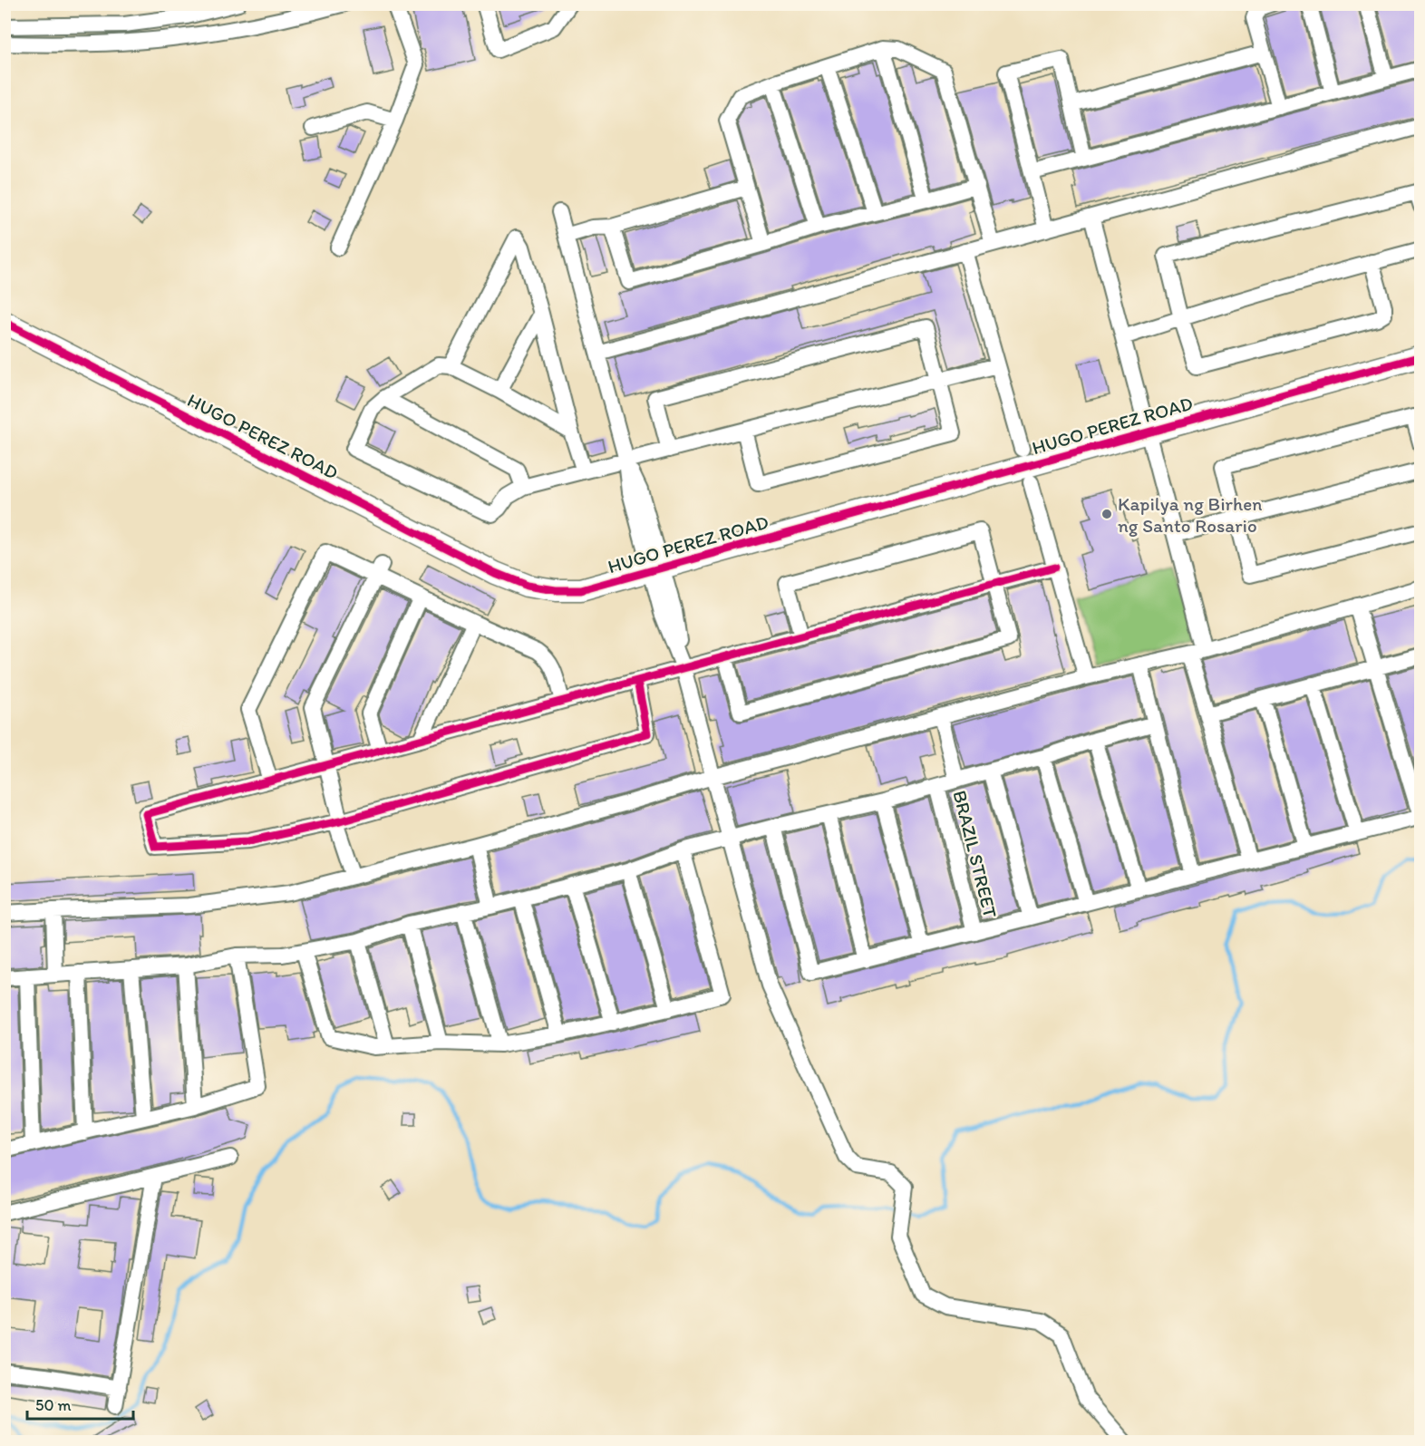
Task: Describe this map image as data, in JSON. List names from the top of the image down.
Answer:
{
  "streets": {
    "street": ["HUGO PEREZ ROAD", "BRAZIL STREET"]
  },
  "places": ["Kapilya ng Birhen ng Santo Rosario"],
  "scale_bar": "50 m"
}
